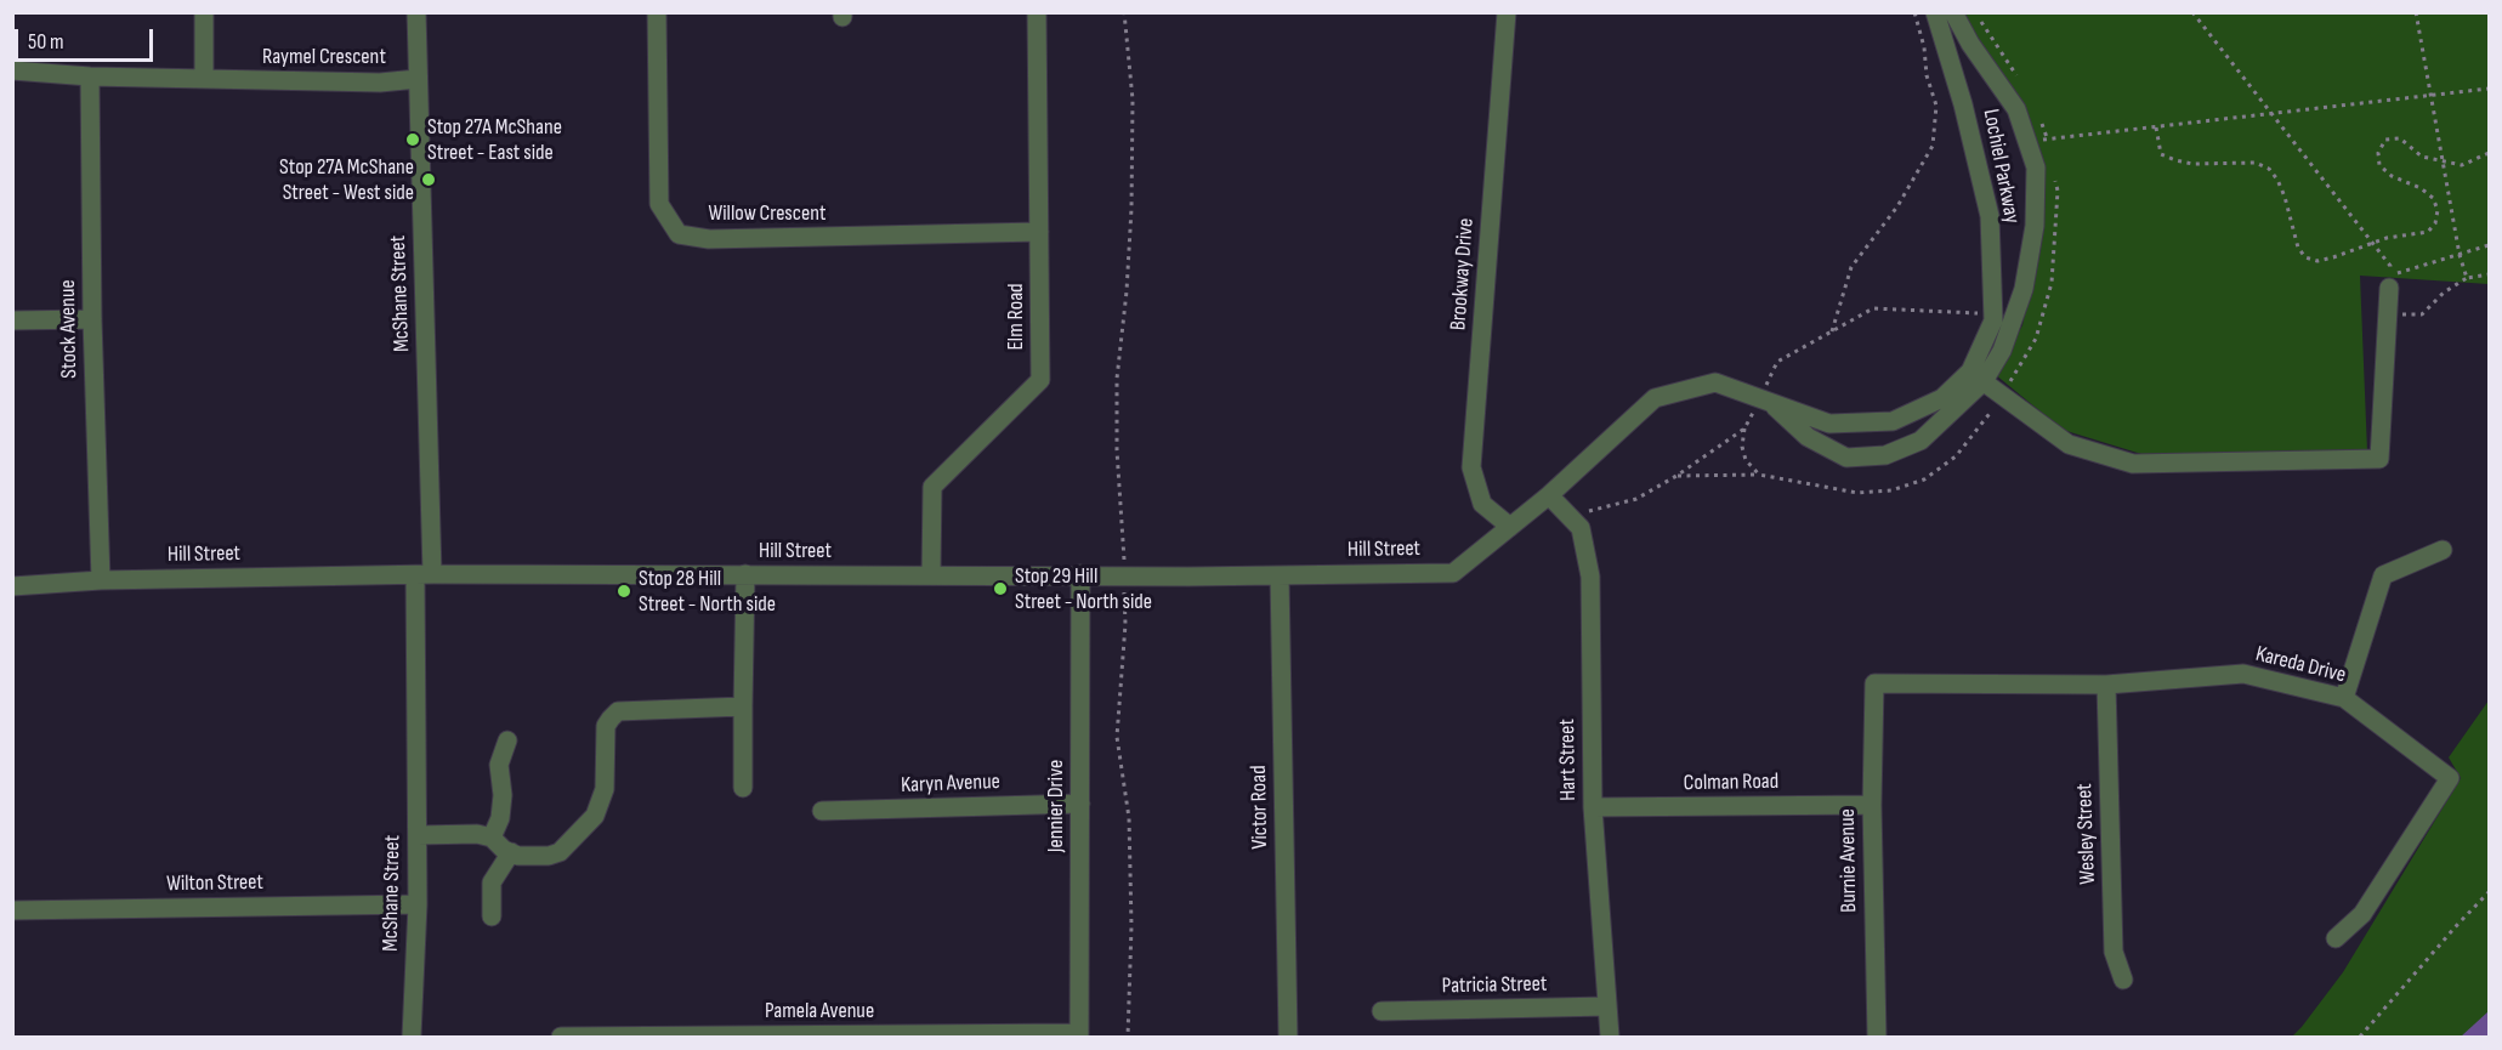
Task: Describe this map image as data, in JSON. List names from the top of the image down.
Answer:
{
  "streets": {
    "street": [
      "Raymel Crescent",
      "Lochiel Parkway",
      "Willow Crescent",
      "Brookway Drive",
      "McShane Street",
      "Elm Road",
      "Stock Avenue",
      "Hill Street",
      "Kareda Drive",
      "Hart Street",
      "Colman Road",
      "Karyn Avenue",
      "Jennier Drive",
      "Victor Road",
      "Wesley Street",
      "Burnie Avenue",
      "Wilton Street",
      "Patricia Street",
      "Pamela Avenue"
    ]
  },
  "crossings": [
    ["Raymel Crescent", "McShane Street"],
    ["Raymel Crescent", "Stock Avenue"],
    ["Lochiel Parkway", "Hill Street"],
    ["Lochiel Parkway", "Hart Street"],
    ["Willow Crescent", "Elm Road"],
    ["Brookway Drive", "Hill Street"],
    ["McShane Street", "Hill Street"],
    ["McShane Street", "Wilton Street"],
    ["Elm Road", "Hill Street"],
    ["Stock Avenue", "Hill Street"],
    ["Hill Street", "Hart Street"],
    ["Hill Street", "Jennier Drive"],
    ["Hill Street", "Victor Road"],
    ["Kareda Drive", "Wesley Street"],
    ["Kareda Drive", "Burnie Avenue"],
    ["Hart Street", "Colman Road"],
    ["Hart Street", "Patricia Street"],
    ["Colman Road", "Burnie Avenue"],
    ["Karyn Avenue", "Jennier Drive"],
    ["Jennier Drive", "Pamela Avenue"]
  ],
  "places": [
    "Stop 27A McShane Street - East side",
    "Stop 27A McShane Street - West side",
    "Stop 29 Hill Street - North side",
    "Stop 28 Hill Street - North side"
  ],
  "scale_bar": "50 m"
}
